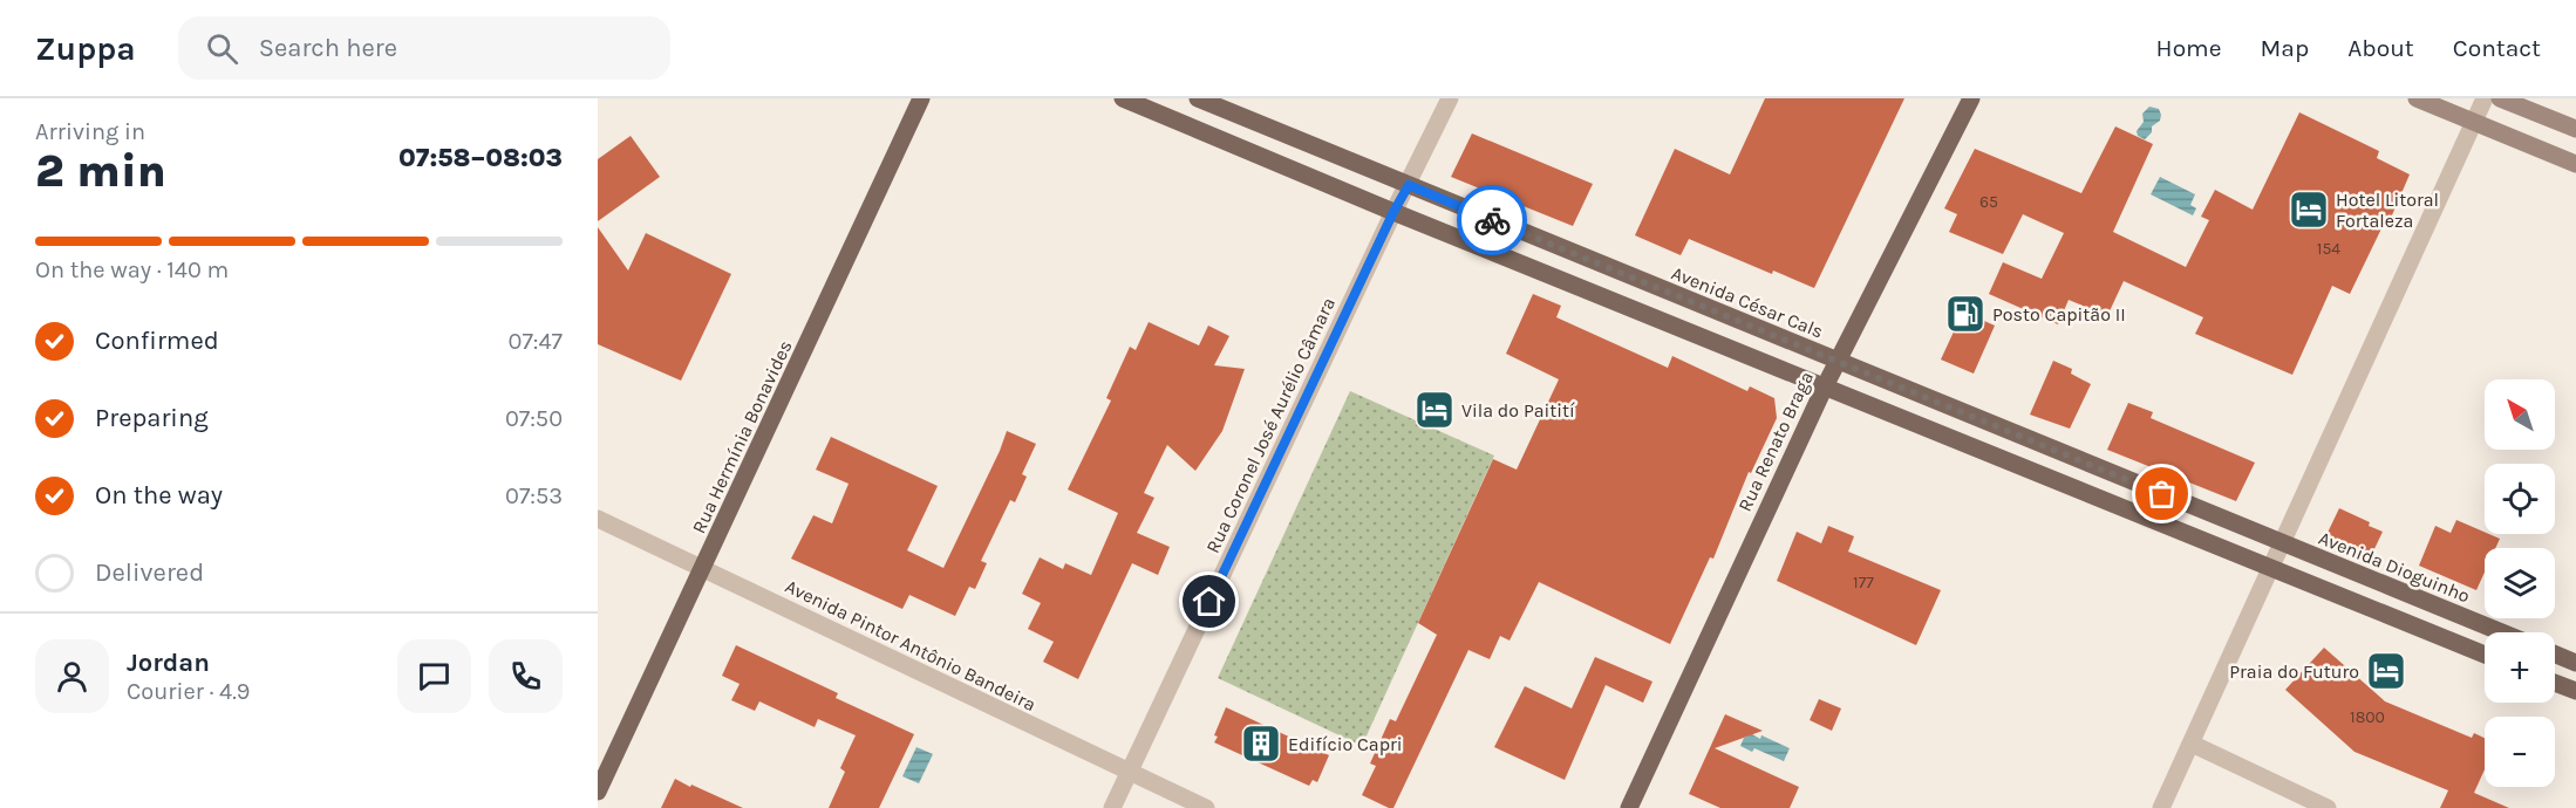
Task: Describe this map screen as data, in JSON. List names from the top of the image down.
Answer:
{
  "streets": {
    "main road": [
      "Avenida César Cals",
      "Rua Hermínia Bonavides",
      "Rua Renato Braga",
      "Avenida Dioguinho"
    ],
    "street": ["Rua Coronel José Aurélio Câmara", "Avenida Pintor Antônio Bandeira"]
  },
  "crossings": [
    ["Avenida César Cals", "Rua Coronel José Aurélio Câmara"],
    ["Avenida César Cals", "Rua Renato Braga"],
    ["Avenida César Cals", "Avenida Dioguinho"],
    ["Rua Coronel José Aurélio Câmara", "Avenida Pintor Antônio Bandeira"],
    ["Rua Hermínia Bonavides", "Avenida Pintor Antônio Bandeira"]
  ],
  "places": {
    "hotel": ["Hotel Litoral Fortaleza", "Vila do Paitití", "Praia do Futuro"],
    "fuel station": ["Posto Capitão II"],
    "building": ["Edifício Capri"]
  },
  "house_numbers": [
    "65",
    "154",
    "177",
    "1800"
  ],
  "north": "top left",
  "page": {
    "header": "Zuppa",
    "search": "Search here",
    "nav": [
      "Home",
      "Map",
      "About",
      "Contact"
    ],
    "heading": ["2 min", "Arriving in", "07:58–08:03"],
    "panel": ["Jordan", "Courier · 4.9"],
    "bar": "On the way · 140 m",
    "list": [
      ["Confirmed", "07:47"],
      ["Preparing", "07:50"],
      ["On the way", "07:53"],
      "Delivered"
    ],
    "map_buttons": ["+", "−"]
  }
}
